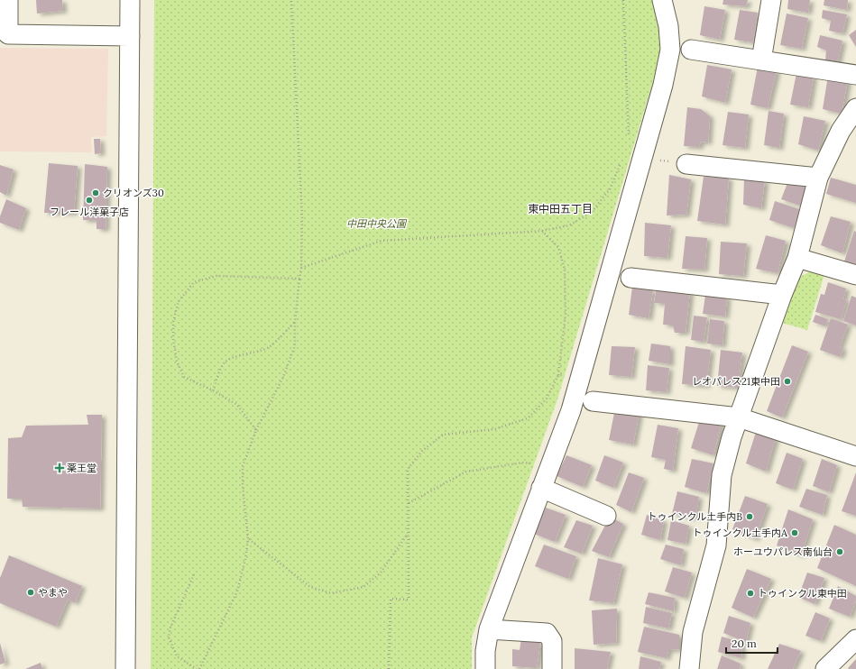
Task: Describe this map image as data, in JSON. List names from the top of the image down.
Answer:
{
  "districts": ["東中田五丁目"],
  "parks": ["中田中央公園"],
  "places": {
    "other": [
      "クリオンズ30",
      "フレール洋菓子店",
      "レオパレス21東中田",
      "トゥインクル土手内B",
      "トゥインクル土手内A",
      "ホーユウパレス南仙台",
      "やまや",
      "トゥインクル東中田"
    ],
    "health": ["薬王堂"]
  },
  "scale_bar": "20 m"
}
